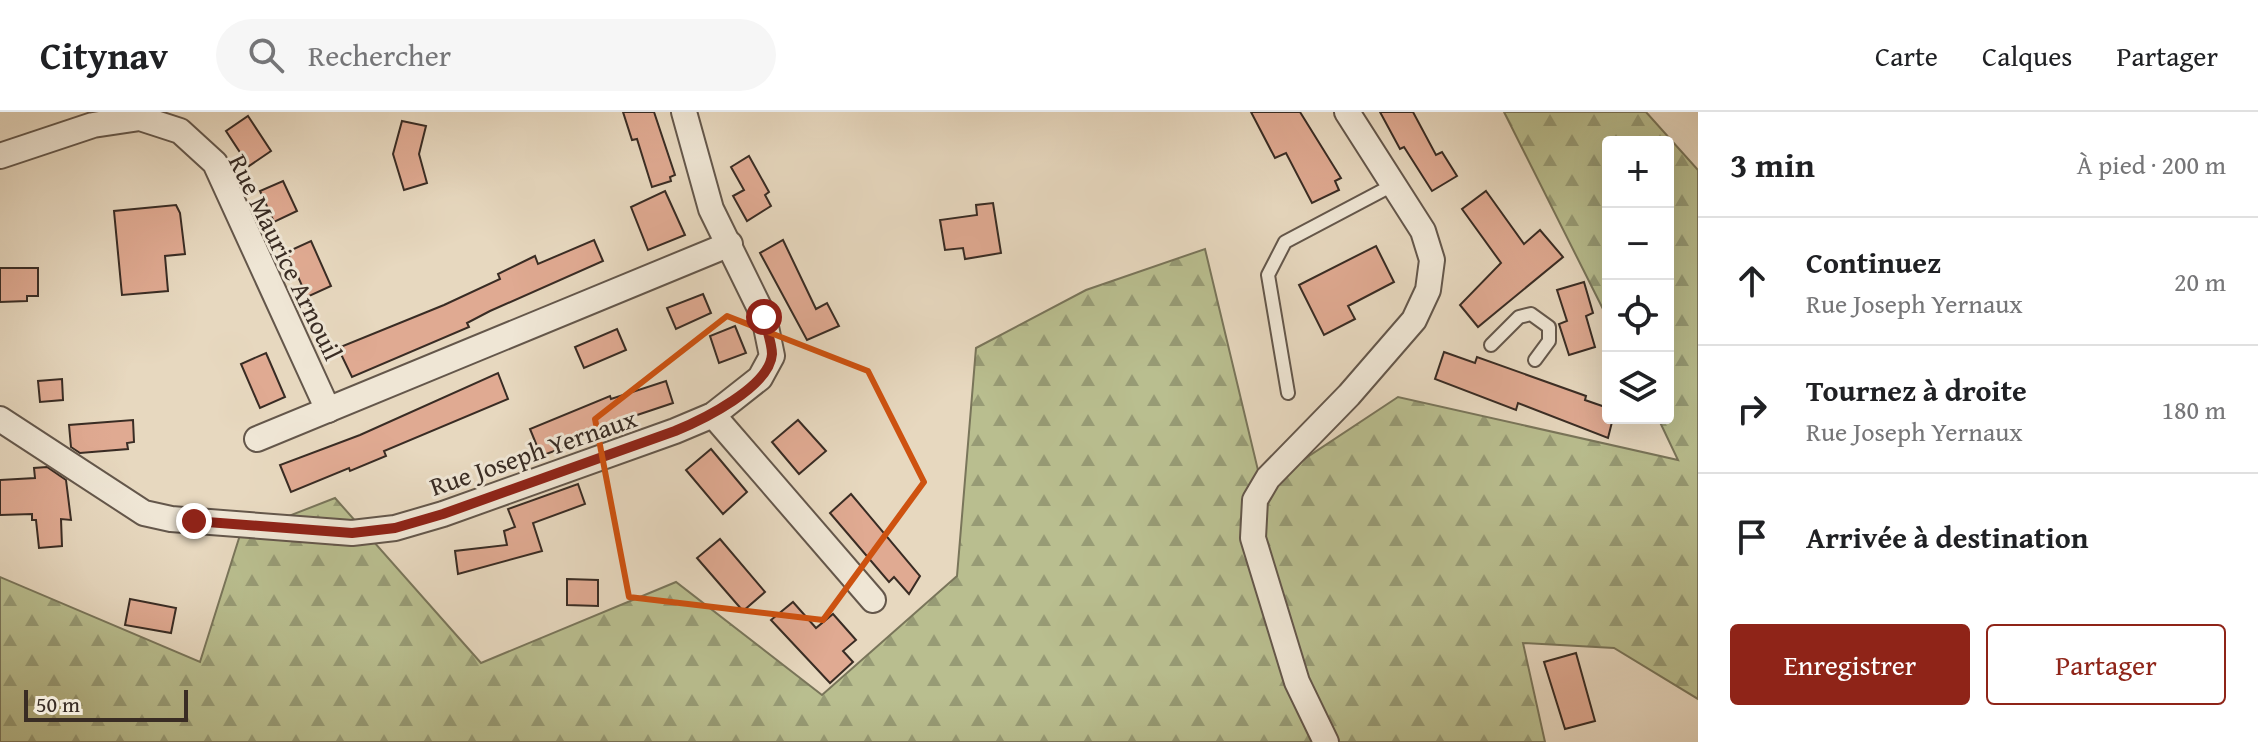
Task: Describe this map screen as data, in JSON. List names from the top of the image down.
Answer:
{
  "streets": {
    "street": ["Rue Maurice Arnouil", "Rue Joseph Yernaux"]
  },
  "scale_bar": "50 m",
  "page": {
    "header": "Citynav",
    "search": "Rechercher",
    "nav": ["Carte", "Calques", "Partager"],
    "heading": ["3 min", "À pied · 200 m"],
    "map_buttons": ["+", "−"],
    "list": [
      ["Continuez", "Rue Joseph Yernaux", "20 m"],
      ["Tournez à droite", "Rue Joseph Yernaux", "180 m"],
      "Arrivée à destination"
    ],
    "buttons": ["Enregistrer", "Partager"],
    "scale": "50 m"
  }
}
